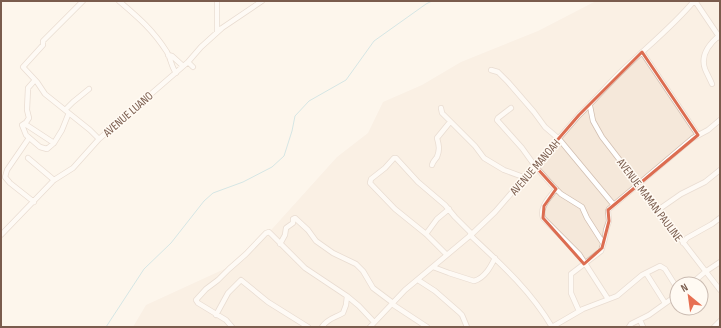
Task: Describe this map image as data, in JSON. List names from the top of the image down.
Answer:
{
  "streets": {
    "street": ["AVENUE LUANO", "AVENUE MANOAH", "AVENUE MAMAN PAULINE"]
  },
  "crossings": [
    ["AVENUE MANOAH", "AVENUE MAMAN PAULINE"]
  ],
  "north": "top left"
}
